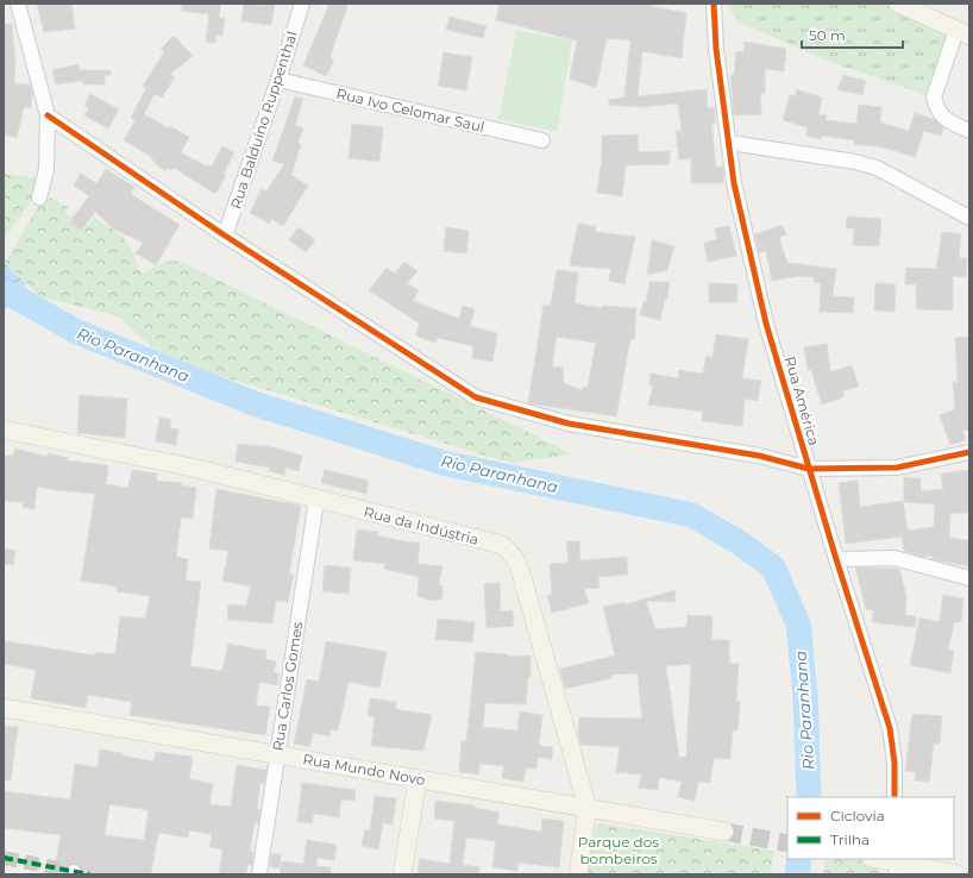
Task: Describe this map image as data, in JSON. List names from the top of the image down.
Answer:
{
  "streets": {
    "main road": ["Rua da Indústria", "Rua Mundo Novo"],
    "street": [
      "Rua Ivo Celomar Saul",
      "Rua Balduíno Ruppenthal",
      "Rua América",
      "Rua Carlos Gomes"
    ]
  },
  "crossings": [
    ["Rua Ivo Celomar Saul", "Rua Balduíno Ruppenthal"],
    ["Rua da Indústria", "Rua Carlos Gomes"],
    ["Rua da Indústria", "Rua Mundo Novo"],
    ["Rua Carlos Gomes", "Rua Mundo Novo"]
  ],
  "water": ["Rio Paranhana"],
  "parks": ["Parque dos bombeiros"],
  "legend": ["Ciclovia", "Trilha"],
  "scale_bar": "50 m"
}
